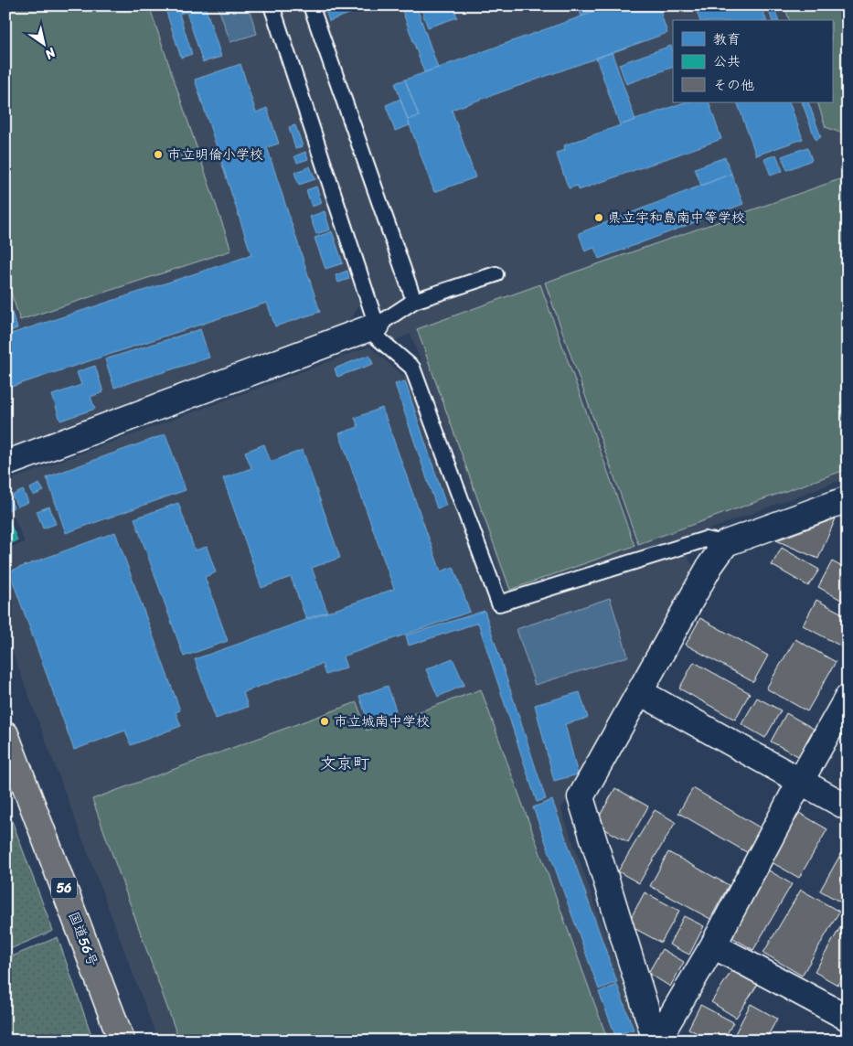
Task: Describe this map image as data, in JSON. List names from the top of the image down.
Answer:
{
  "streets": {
    "highway": ["56", "国道56号"]
  },
  "districts": ["文京町"],
  "places": ["市立明倫小学校", "県立宇和島南中等学校", "市立城南中学校"],
  "legend": ["教育", "公共", "その他"],
  "north": "bottom right"
}
